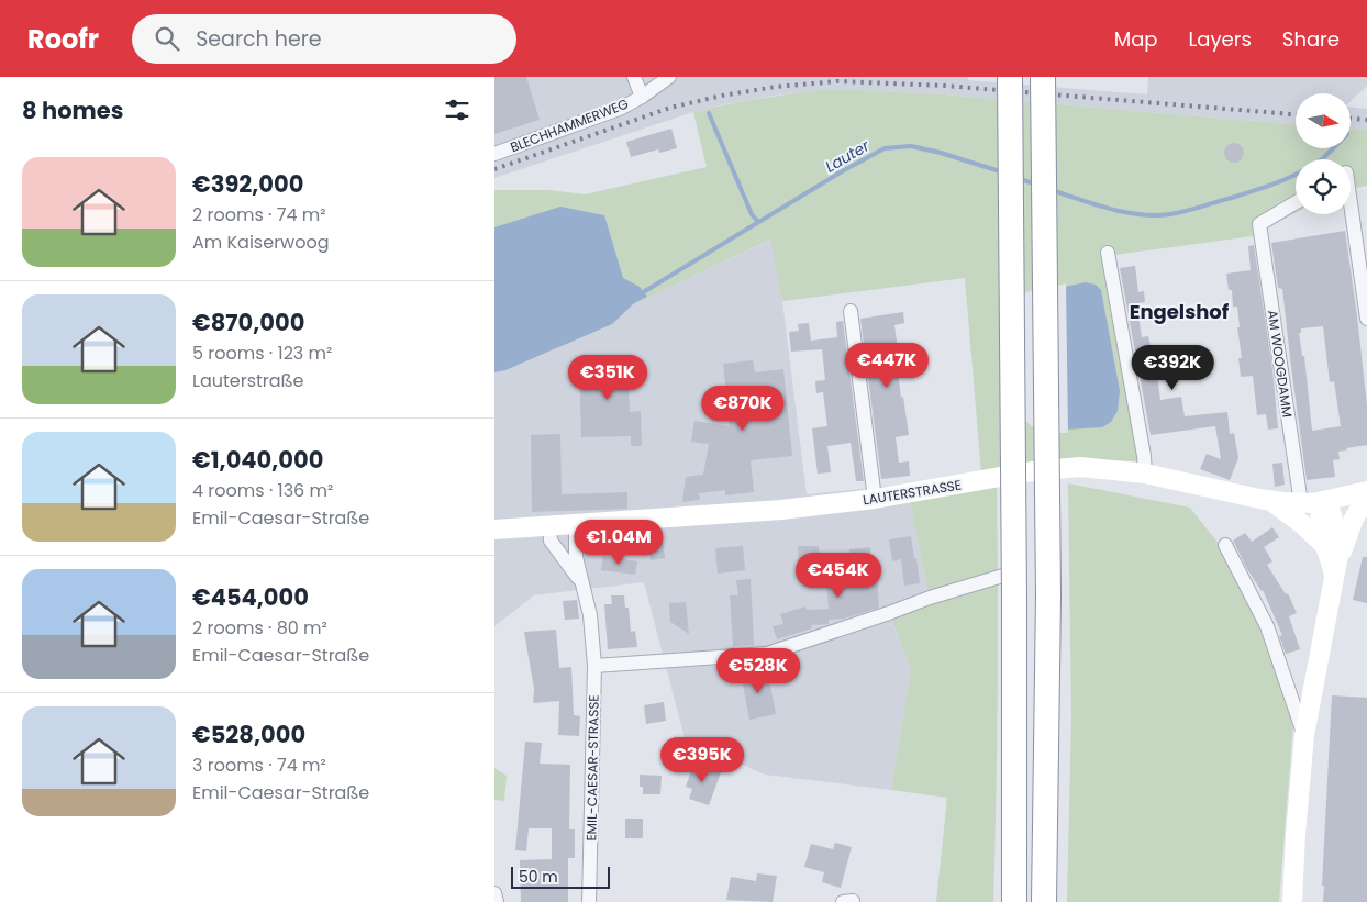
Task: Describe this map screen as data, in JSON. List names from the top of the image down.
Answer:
{
  "streets": {
    "main road": ["LAUTERSTRASSE"],
    "street": ["BLECHHAMMERWEG", "AM WOOGDAMM", "EMIL-CAESAR-STRASSE"]
  },
  "crossings": [
    ["AM WOOGDAMM", "LAUTERSTRASSE"],
    ["LAUTERSTRASSE", "EMIL-CAESAR-STRASSE"]
  ],
  "districts": ["Engelshof"],
  "water": ["Lauter"],
  "scale_bar": "50 m",
  "north": "right",
  "page": {
    "header": "Roofr",
    "search": "Search here",
    "nav": ["Map", "Layers", "Share"],
    "heading": "8 homes",
    "list": [
      {
        "name": "€392,000",
        "note": "2 rooms · 74 m² · Am Kaiserwoog"
      },
      {
        "name": "€870,000",
        "note": "5 rooms · 123 m² · Lauterstraße"
      },
      {
        "name": "€1,040,000",
        "note": "4 rooms · 136 m² · Emil-Caesar-Straße"
      },
      {
        "name": "€454,000",
        "note": "2 rooms · 80 m² · Emil-Caesar-Straße"
      },
      {
        "name": "€528,000",
        "note": "3 rooms · 74 m² · Emil-Caesar-Straße"
      }
    ],
    "price": [
      "€447K",
      "€392K",
      "€351K",
      "€870K",
      "€1.04M",
      "€454K",
      "€528K",
      "€395K"
    ],
    "scale": "50 m"
  }
}
